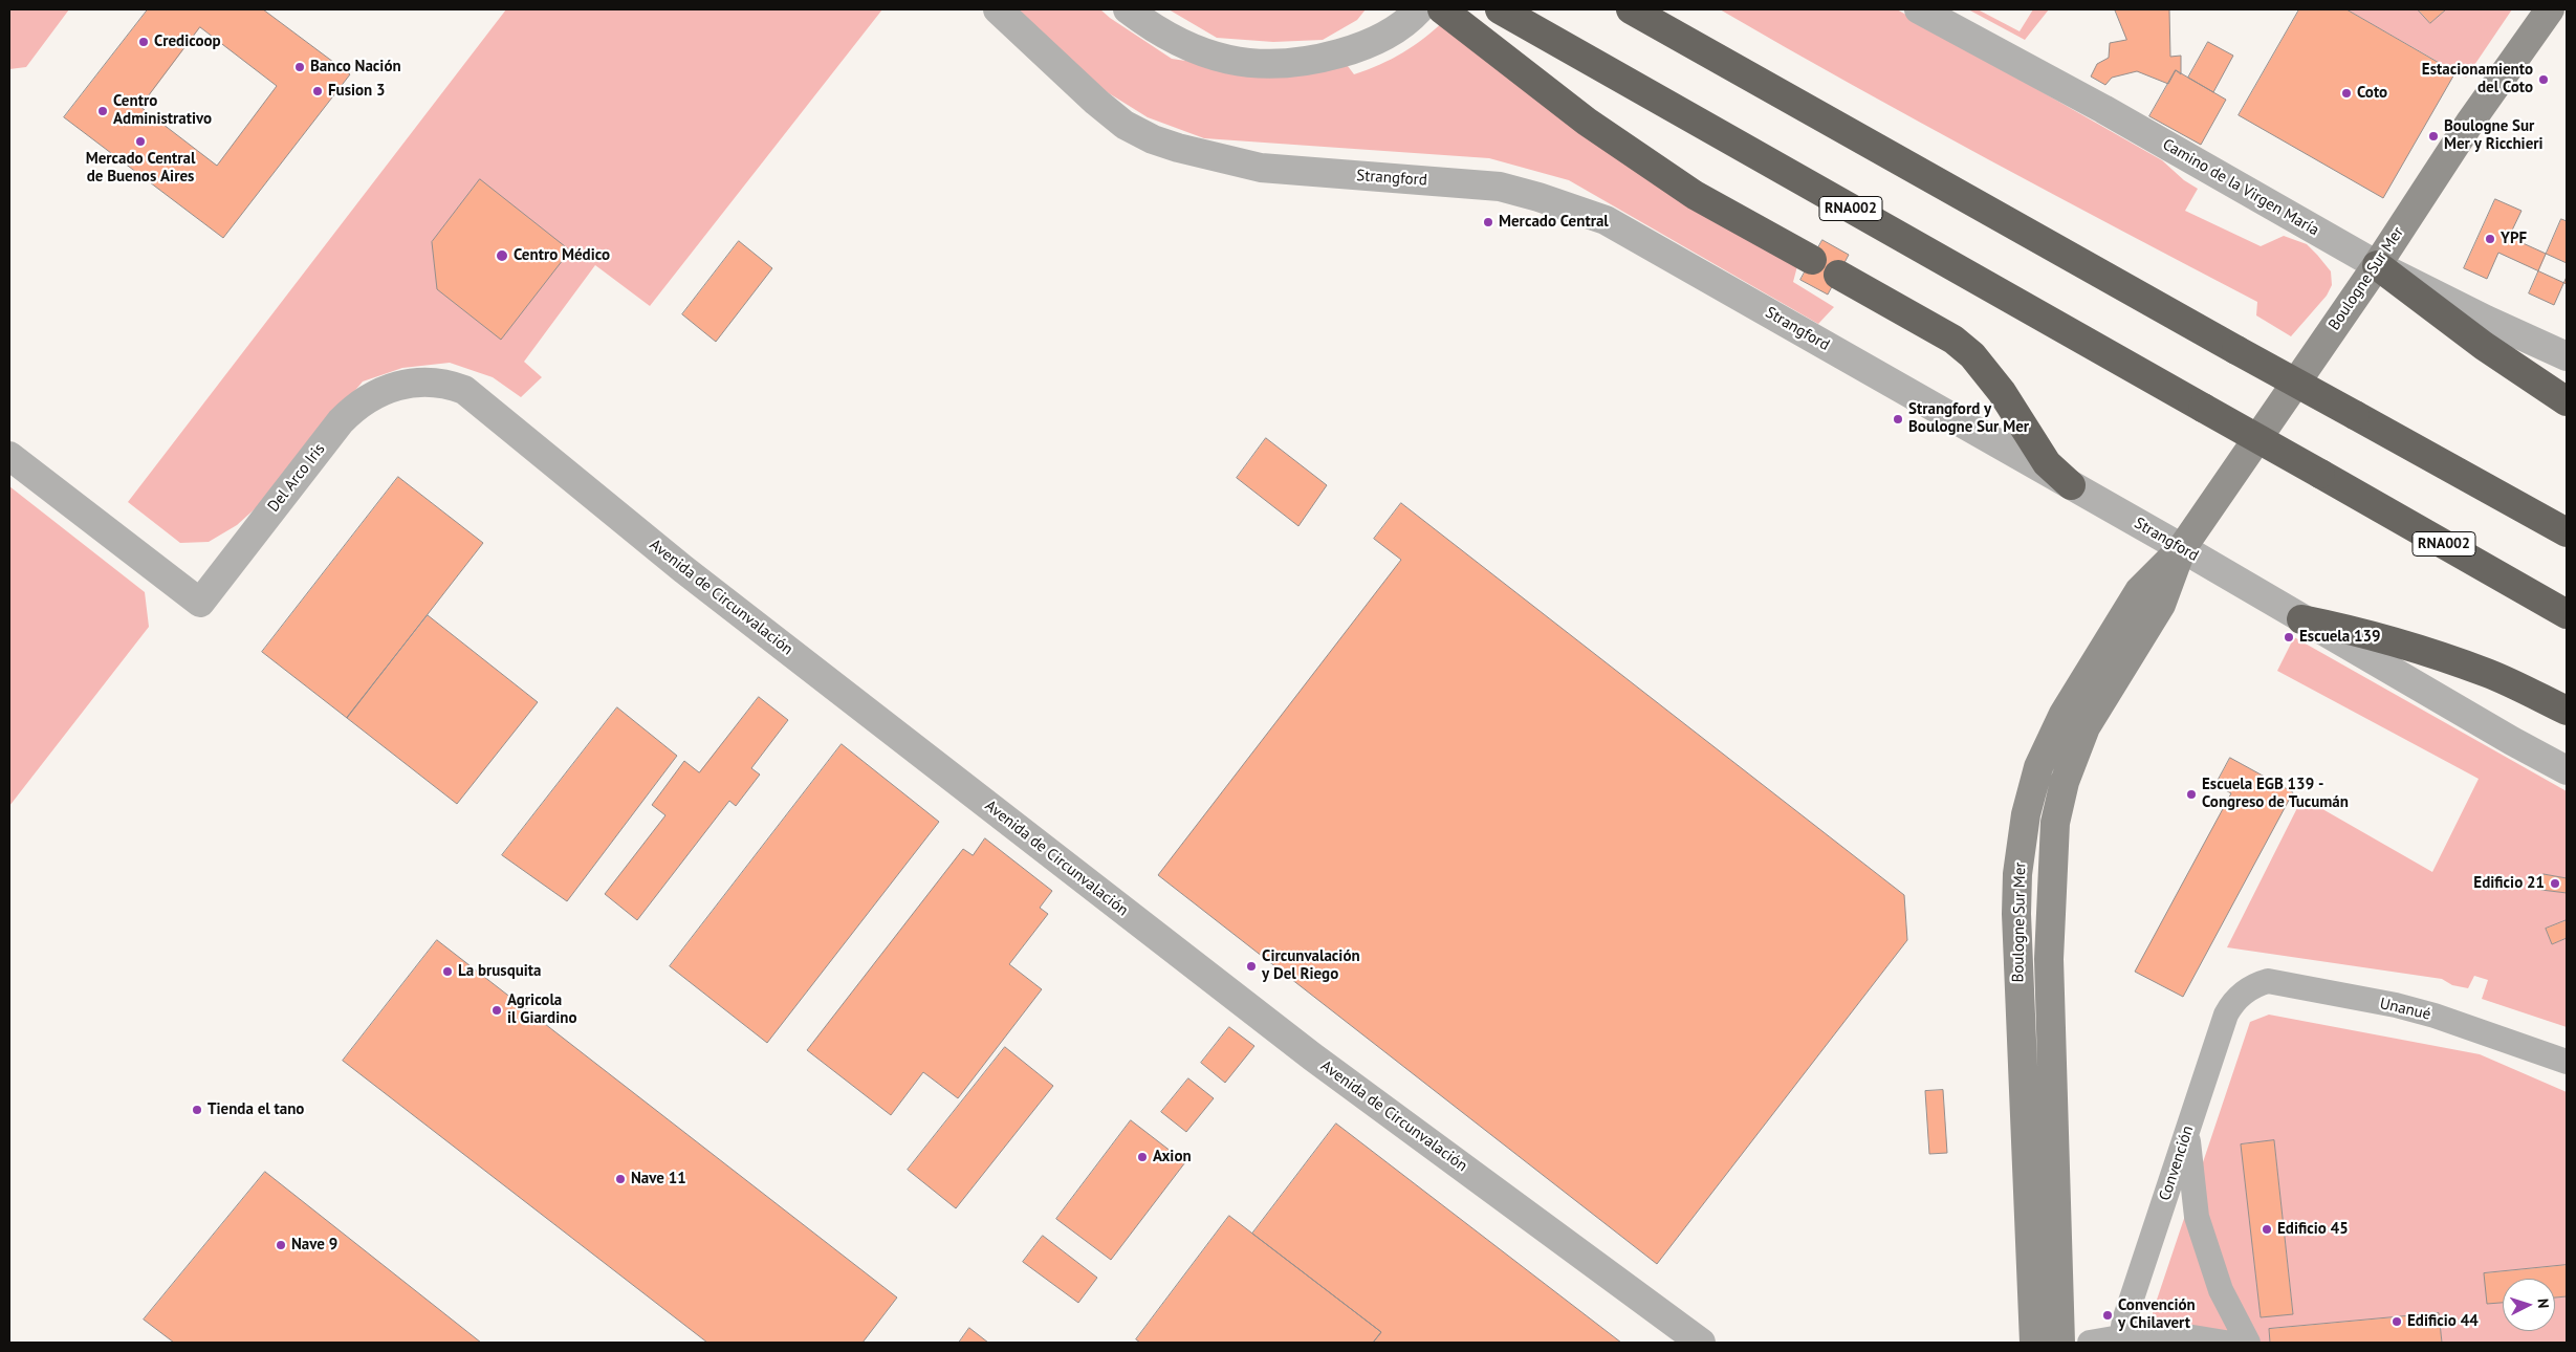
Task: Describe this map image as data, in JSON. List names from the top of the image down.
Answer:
{
  "streets": {
    "highway": ["RNA002"],
    "main road": ["Boulogne Sur Mer"],
    "street": [
      "Strangford",
      "Camino de la Virgen María",
      "Del Arco Iris",
      "Avenida de Circunvalación",
      "Unanué",
      "Convención"
    ]
  },
  "crossings": [
    ["Strangford", "Boulogne Sur Mer"],
    ["Camino de la Virgen María", "Boulogne Sur Mer"],
    ["Del Arco Iris", "Avenida de Circunvalación"],
    ["Unanué", "Convención"]
  ],
  "places": [
    "Credicoop",
    "Banco Nación",
    "Estacionamiento del Coto",
    "Fusion 3",
    "Coto",
    "Centro Administrativo",
    "Boulogne Sur Mer y Ricchieri",
    "Mercado Central de Buenos Aires",
    "Mercado Central",
    "YPF",
    "Centro Médico",
    "Strangford y Boulogne Sur Mer",
    "Escuela 139",
    "Escuela EGB 139 - Congreso de Tucumán",
    "Edificio 21",
    "Circunvalación y Del Riego",
    "La brusquita",
    "Agricola il Giardino",
    "Tienda el tano",
    "Axion",
    "Nave 11",
    "Edificio 45",
    "Nave 9",
    "Convención y Chilavert",
    "Edificio 44"
  ],
  "north": "right"
}
